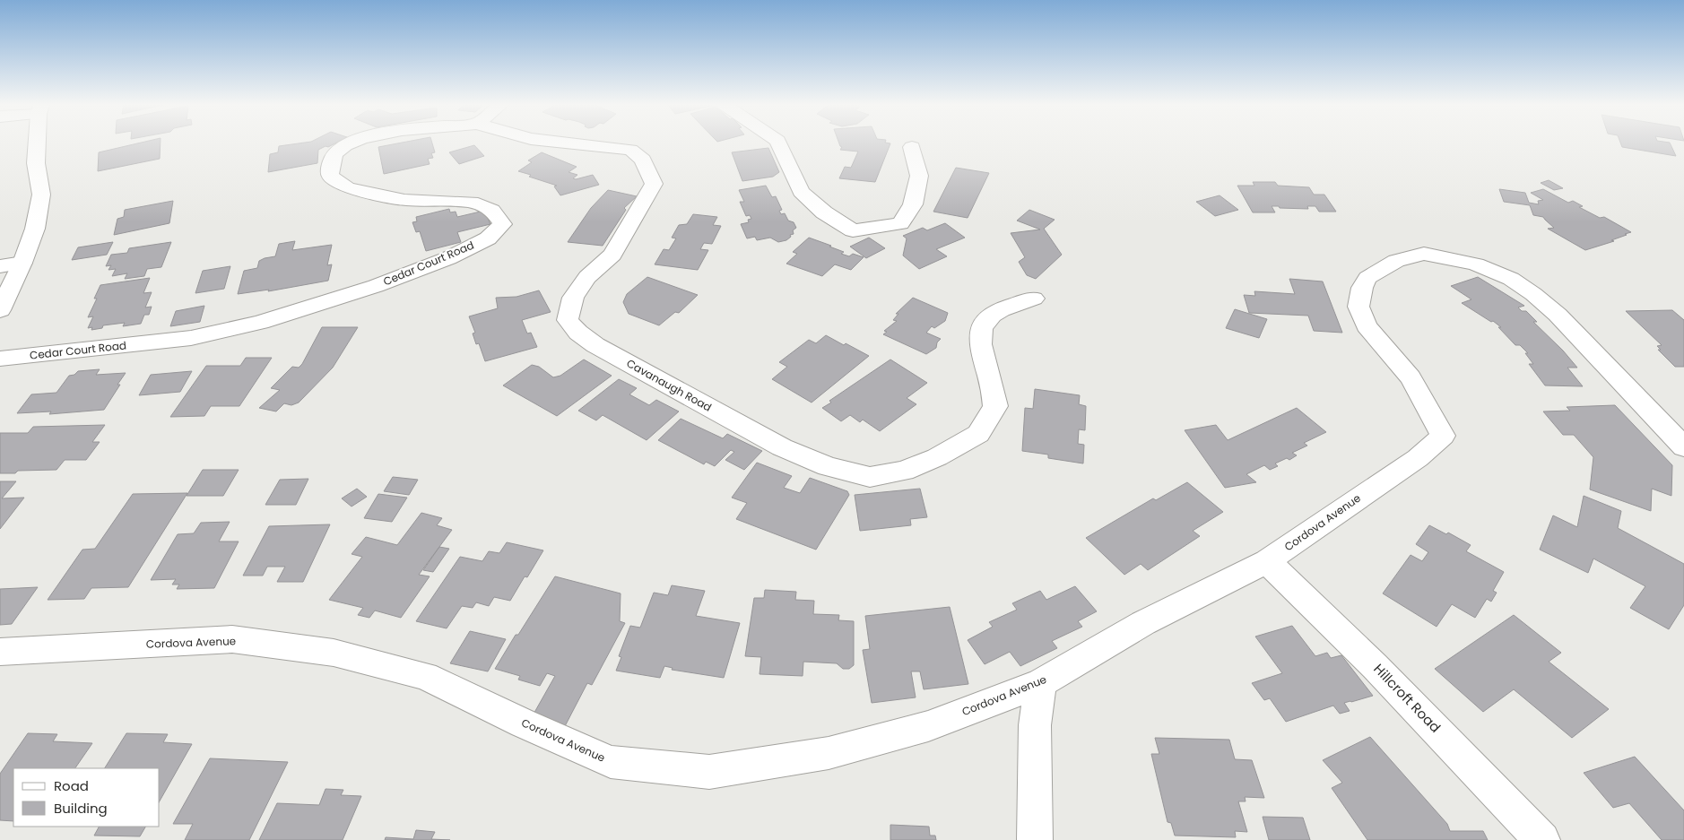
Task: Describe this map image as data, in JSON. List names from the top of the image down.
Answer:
{
  "streets": {
    "street": [
      "Cedar Court Road",
      "Cavanaugh Road",
      "Cordova Avenue",
      "Hillcroft Road"
    ]
  },
  "crossings": [
    ["Cordova Avenue", "Hillcroft Road"]
  ],
  "legend": ["Road", "Building"]
}
